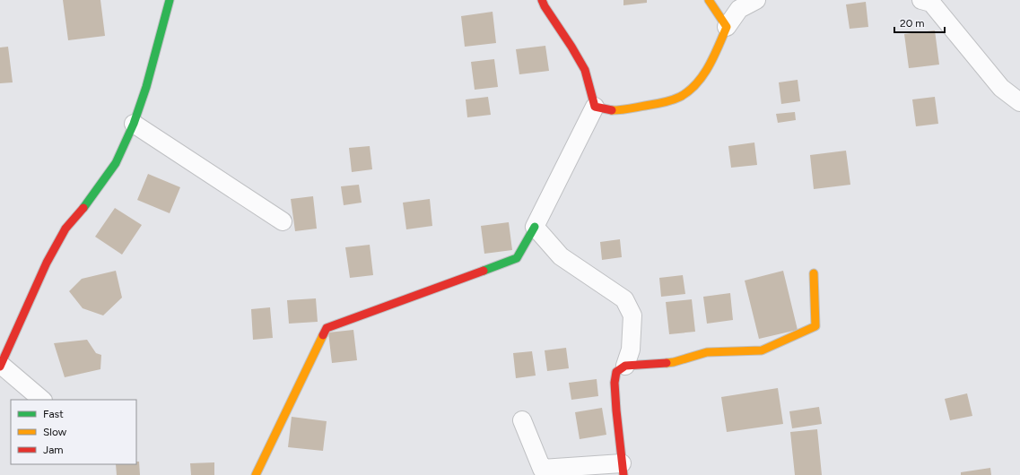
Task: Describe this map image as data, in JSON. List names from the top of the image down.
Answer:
{
  "legend": ["Fast", "Slow", "Jam"],
  "scale_bar": "20 m"
}
